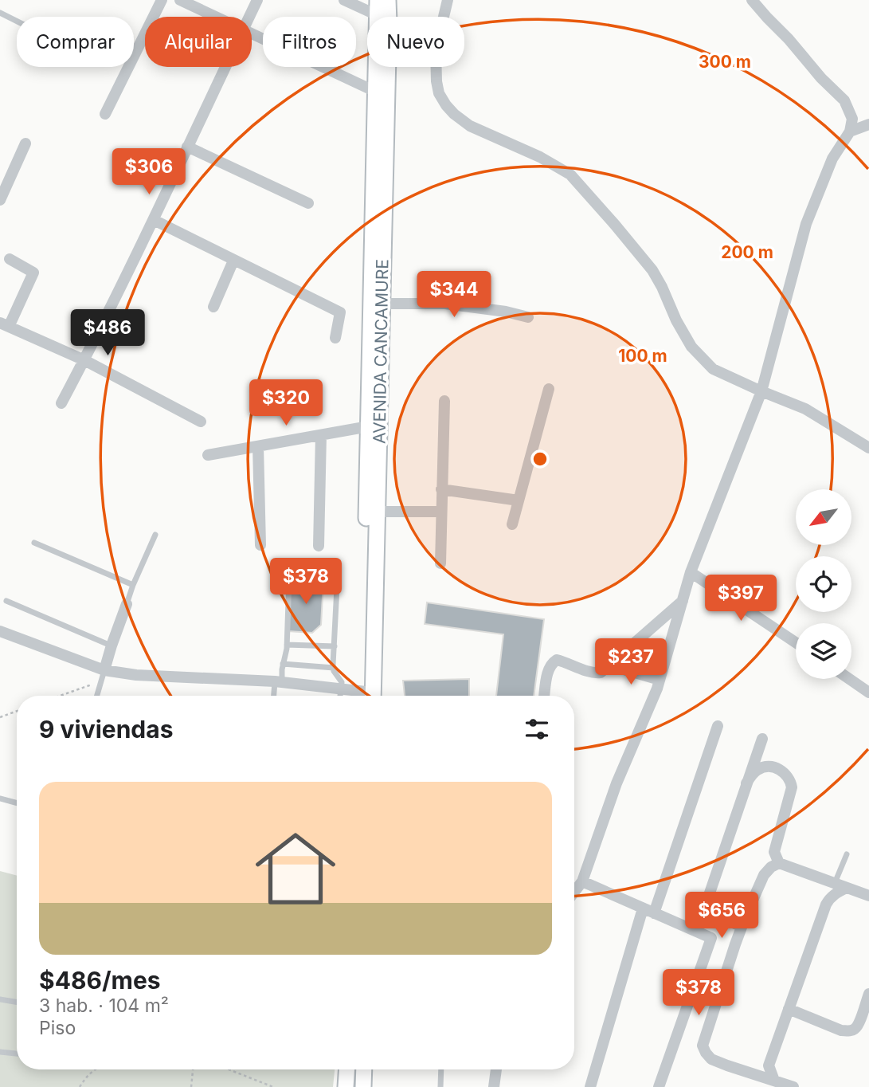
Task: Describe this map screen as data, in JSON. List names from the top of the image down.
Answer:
{
  "streets": {
    "main road": ["AVENIDA CANCAMURE"]
  },
  "north": "bottom left",
  "page": {
    "chip": [
      "Comprar",
      "Alquilar",
      "Filtros",
      "Nuevo"
    ],
    "price": [
      "$306",
      "$344",
      "$486",
      "$320",
      "$378",
      "$397",
      "$237",
      "$656",
      "$378"
    ],
    "heading": "9 viviendas",
    "list": [
      {
        "name": "$486/mes",
        "note": "3 hab. · 104 m² · Piso"
      }
    ]
  },
  "rings": ["300 m", "200 m", "100 m"]
}
